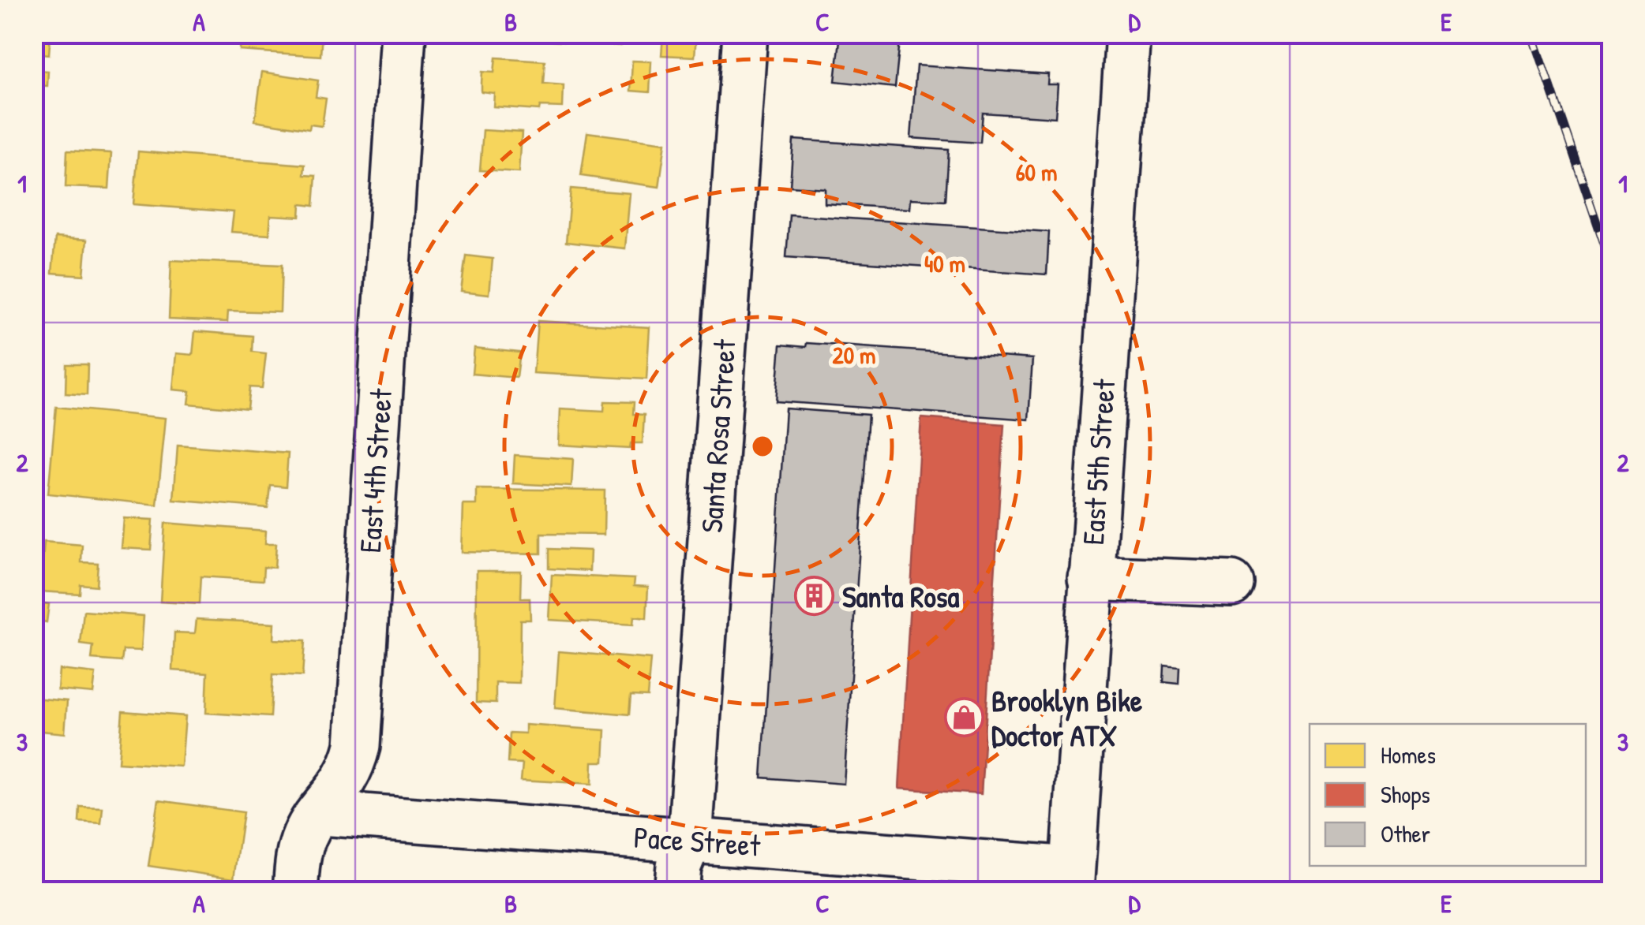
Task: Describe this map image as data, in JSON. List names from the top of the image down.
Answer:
{
  "streets": {
    "street": [
      "Santa Rosa Street",
      "East 5th Street",
      "East 4th Street",
      "Pace Street"
    ]
  },
  "crossings": [
    ["Santa Rosa Street", "Pace Street"],
    ["East 5th Street", "Pace Street"],
    ["East 4th Street", "Pace Street"]
  ],
  "places": {
    "building": ["Santa Rosa"],
    "shop": ["Brooklyn Bike Doctor ATX"]
  },
  "legend": ["Homes", "Shops", "Other"],
  "grid": {
    "columns": [
      "A",
      "B",
      "C",
      "D",
      "E"
    ],
    "rows": ["1", "2", "3"]
  },
  "rings": ["60 m", "40 m", "20 m"]
}
